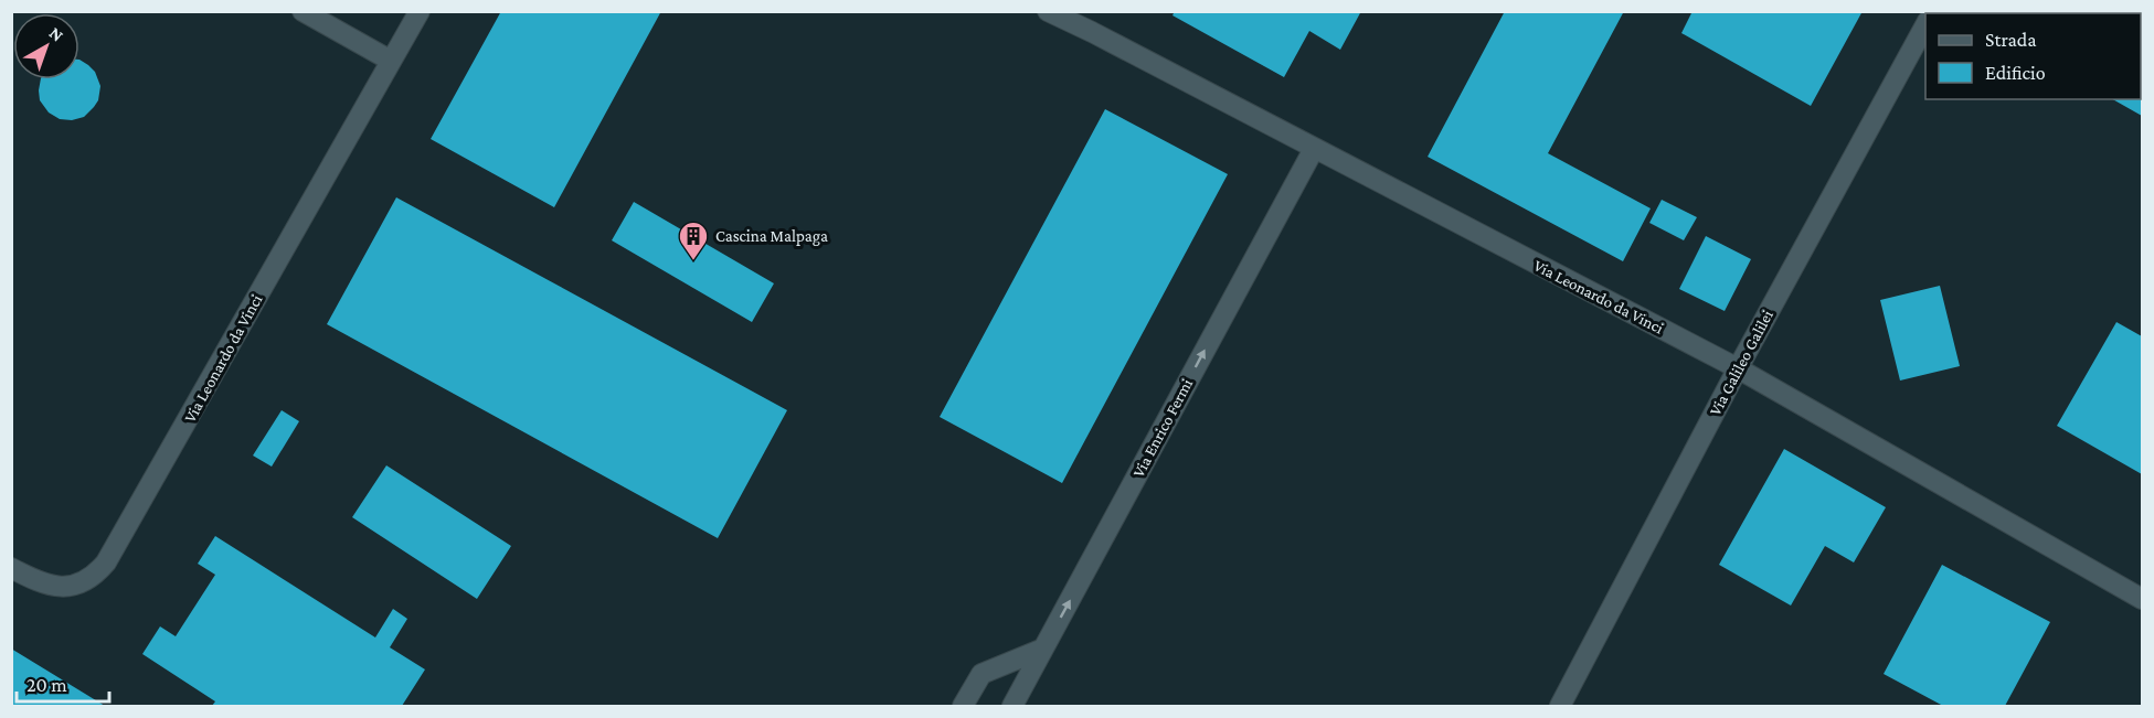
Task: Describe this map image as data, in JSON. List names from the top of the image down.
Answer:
{
  "streets": {
    "street": ["Via Leonardo da Vinci", "Via Galileo Galilei", "Via Enrico Fermi"]
  },
  "crossings": [
    ["Via Leonardo da Vinci", "Via Galileo Galilei"],
    ["Via Leonardo da Vinci", "Via Enrico Fermi"]
  ],
  "one_way": ["Via Enrico Fermi"],
  "places": {
    "building": ["Cascina Malpaga"]
  },
  "legend": ["Strada", "Edificio"],
  "scale_bar": "20 m",
  "north": "top right"
}
